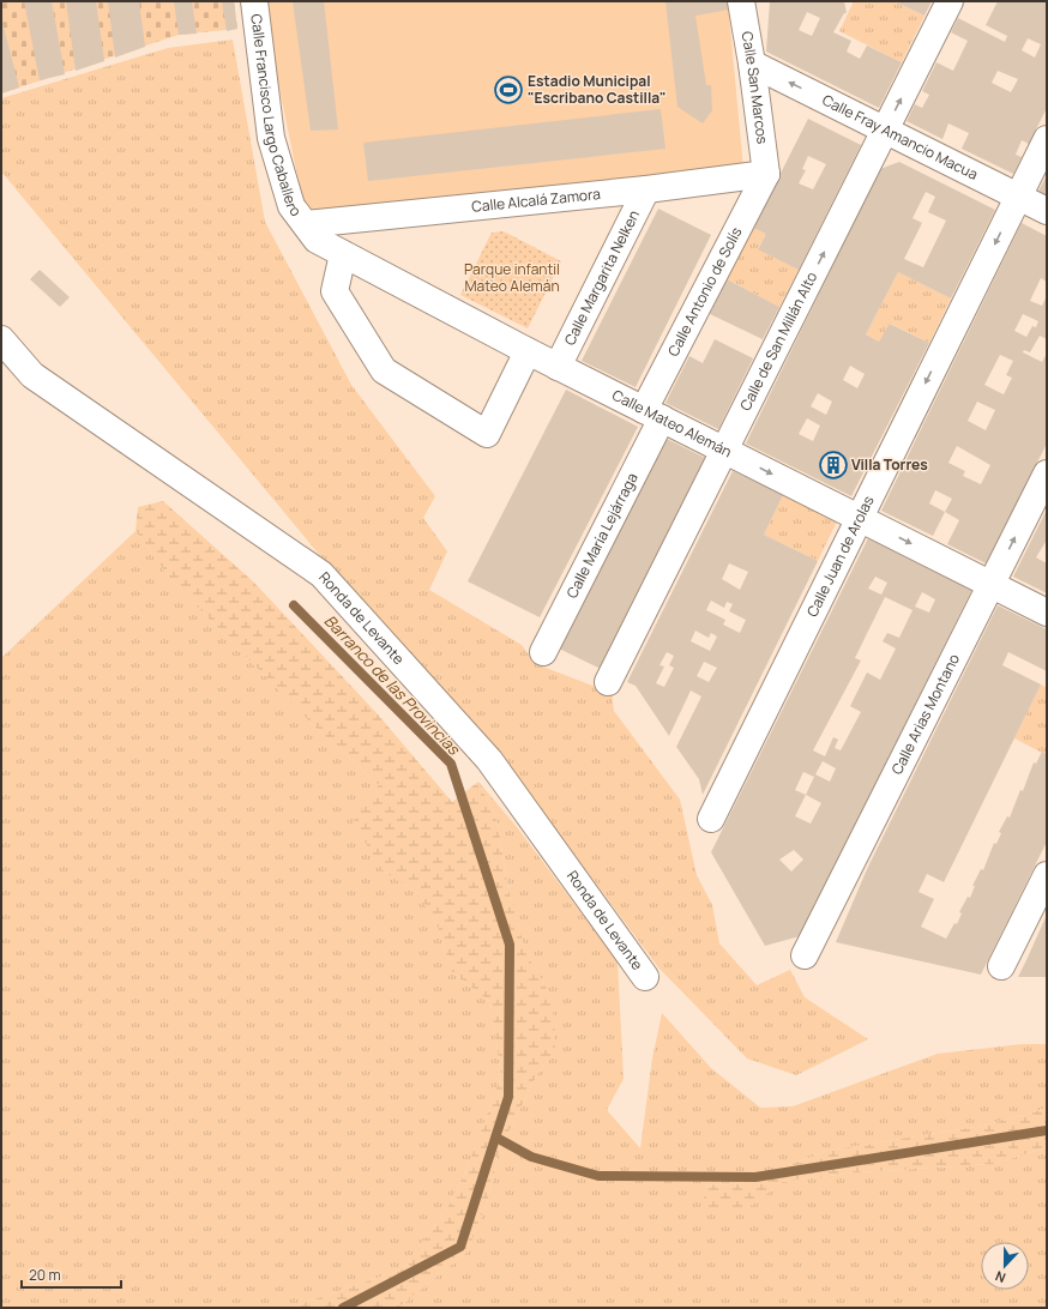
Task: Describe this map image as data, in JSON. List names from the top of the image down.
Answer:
{
  "streets": {
    "street": [
      "Calle San Marcos",
      "Calle Francisco Largo Caballero",
      "Calle Fray Amancio Macua",
      "Calle Alcalá Zamora",
      "Calle Margarita Nelken",
      "Calle Antonio de Solís",
      "Calle de San Millán Alto",
      "Calle Mateo Alemán",
      "Calle María Lejárraga",
      "Calle Juan de Arolas",
      "Ronda de Levante",
      "Calle Arias Montano"
    ]
  },
  "crossings": [
    ["Calle San Marcos", "Calle Fray Amancio Macua"],
    ["Calle San Marcos", "Calle Alcalá Zamora"],
    ["Calle San Marcos", "Calle Antonio de Solís"],
    ["Calle Francisco Largo Caballero", "Calle Alcalá Zamora"],
    ["Calle Francisco Largo Caballero", "Calle Mateo Alemán"],
    ["Calle Fray Amancio Macua", "Calle de San Millán Alto"],
    ["Calle Fray Amancio Macua", "Calle Juan de Arolas"],
    ["Calle Alcalá Zamora", "Calle Margarita Nelken"],
    ["Calle Alcalá Zamora", "Calle Antonio de Solís"],
    ["Calle Alcalá Zamora", "Calle Mateo Alemán"],
    ["Calle Margarita Nelken", "Calle Mateo Alemán"],
    ["Calle Antonio de Solís", "Calle Mateo Alemán"],
    ["Calle Antonio de Solís", "Calle María Lejárraga"],
    ["Calle de San Millán Alto", "Calle Mateo Alemán"],
    ["Calle Mateo Alemán", "Calle María Lejárraga"],
    ["Calle Mateo Alemán", "Calle Juan de Arolas"],
    ["Calle Mateo Alemán", "Calle Arias Montano"]
  ],
  "one_way": [
    "Calle Fray Amancio Macua",
    "Calle de San Millán Alto",
    "Calle Mateo Alemán",
    "Calle Juan de Arolas"
  ],
  "water": ["Barranco de las Provincias"],
  "parks": ["Parque infantil Mateo Alemán"],
  "places": {
    "sports": ["Estadio Municipal \"Escribano Castilla\""],
    "building": ["Villa Torres"]
  },
  "scale_bar": "20 m",
  "north": "bottom"
}
